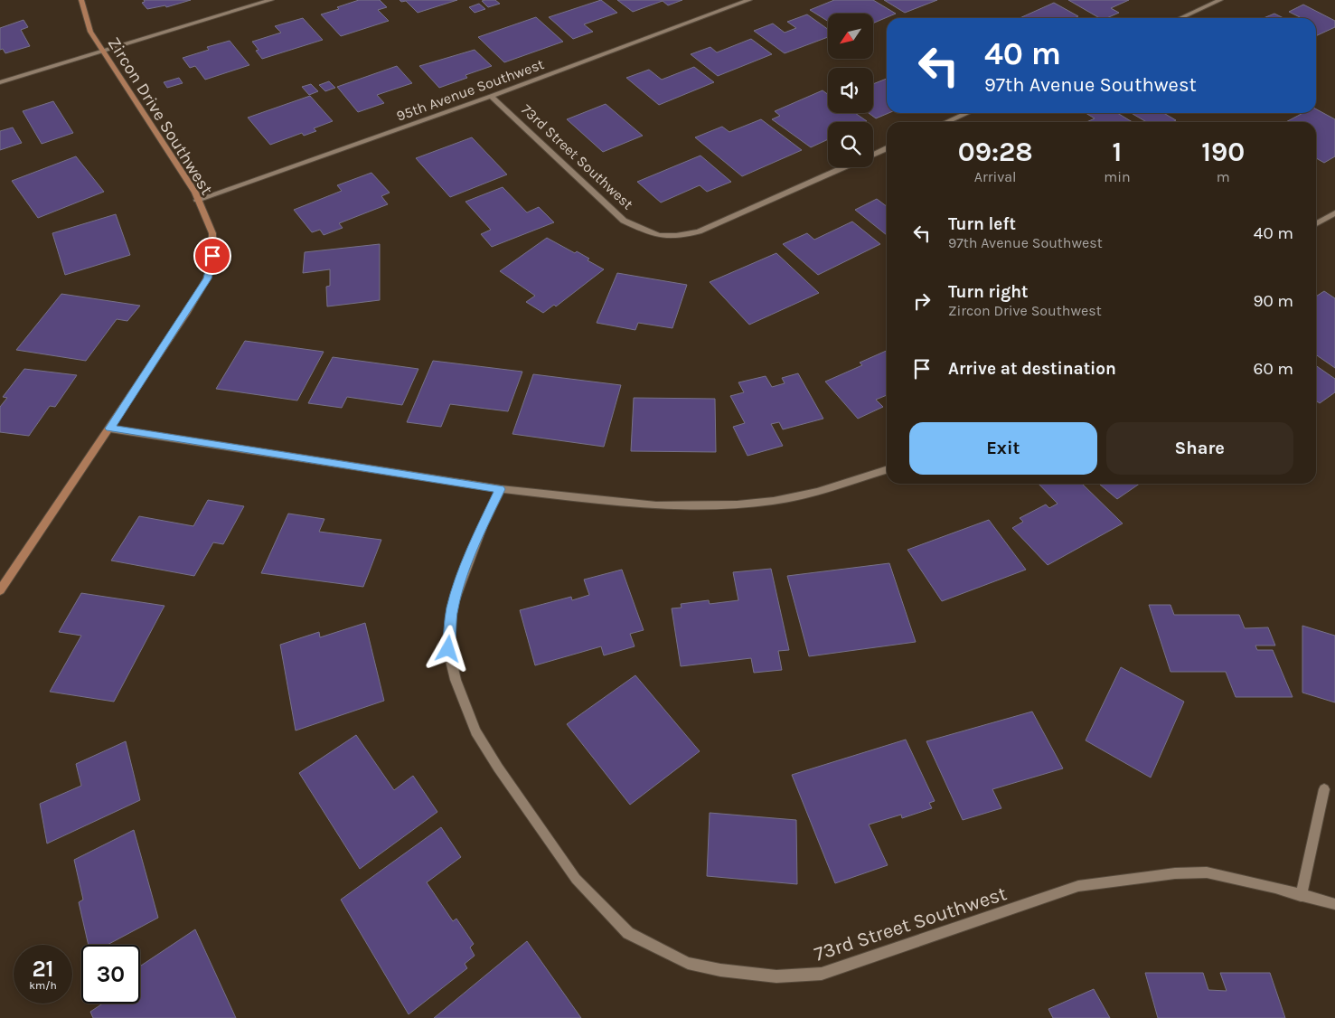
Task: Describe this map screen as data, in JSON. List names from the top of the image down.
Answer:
{
  "streets": {
    "street": ["95th Avenue Southwest", "Zircon Drive Southwest", "73rd Street Southwest"]
  },
  "crossings": [
    ["95th Avenue Southwest", "Zircon Drive Southwest"],
    ["95th Avenue Southwest", "73rd Street Southwest"]
  ],
  "north": "bottom left",
  "page": {
    "turn": ["40 m", "97th Avenue Southwest"],
    "eta": [
      "09:28",
      "Arrival",
      "1",
      "min",
      "190",
      "m"
    ],
    "list": [
      {
        "name": "Turn left",
        "note": "97th Avenue Southwest",
        "value": "40 m"
      },
      {
        "name": "Turn right",
        "note": "Zircon Drive Southwest",
        "value": "90 m"
      },
      {
        "name": "Arrive at destination",
        "value": "60 m"
      }
    ],
    "buttons": ["Exit", "Share"],
    "speed": "21 km/h",
    "limit": "30"
  }
}
